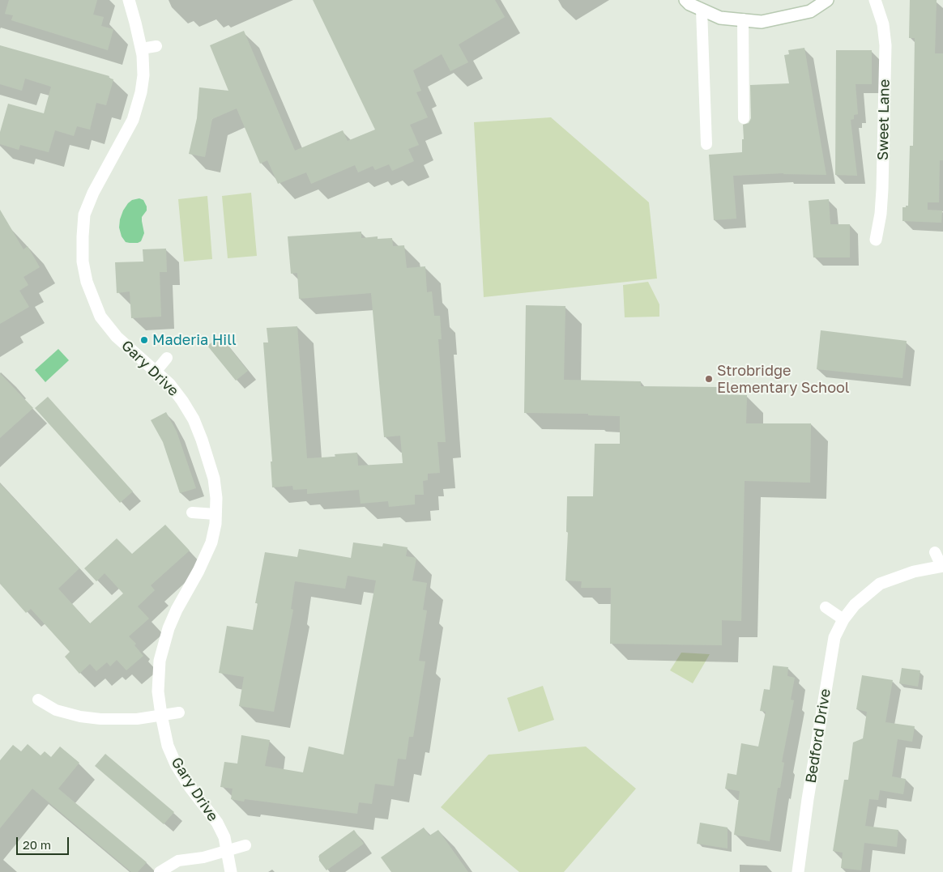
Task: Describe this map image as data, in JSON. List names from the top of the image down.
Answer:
{
  "streets": {
    "street": ["Sweet Lane", "Gary Drive", "Bedford Drive"]
  },
  "places": ["Maderia Hill", "Strobridge Elementary School"],
  "scale_bar": "20 m"
}
